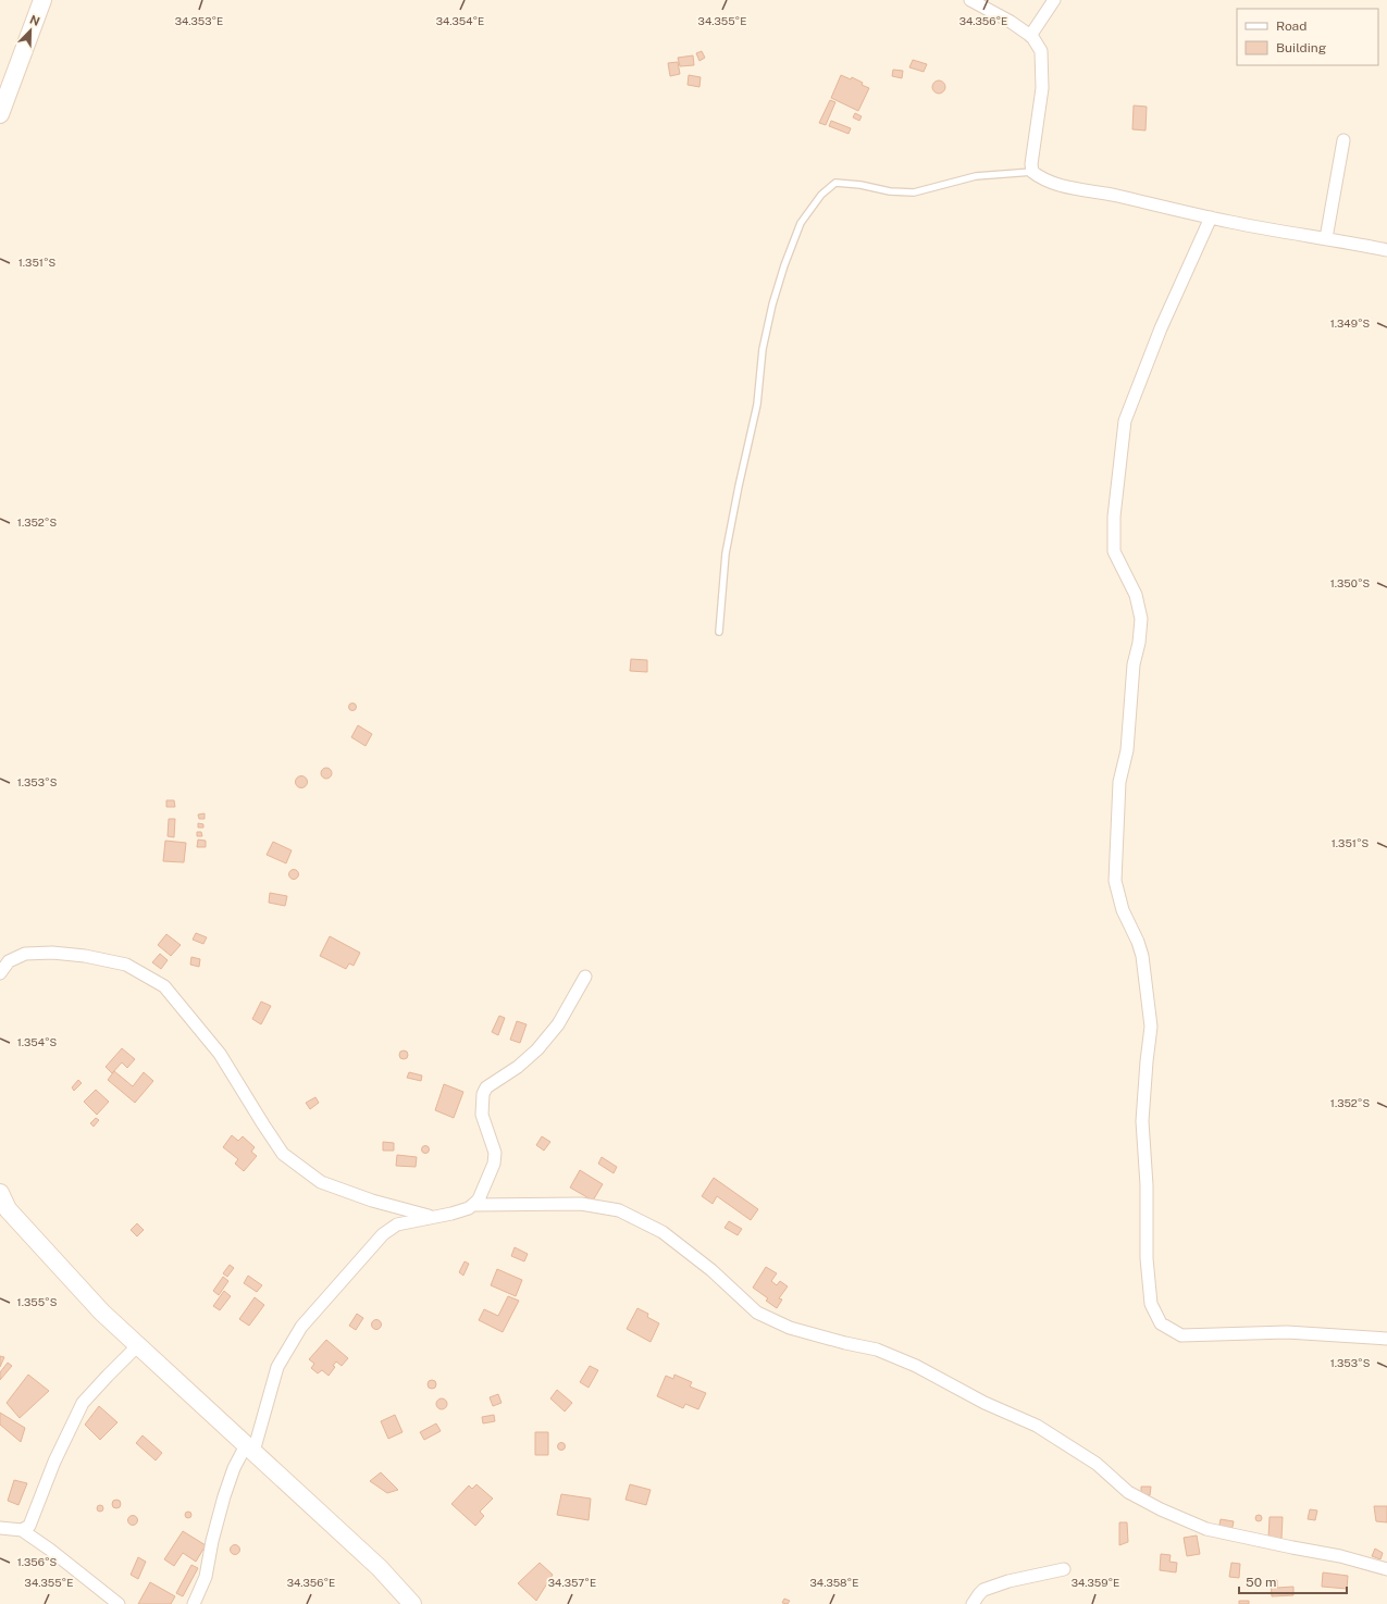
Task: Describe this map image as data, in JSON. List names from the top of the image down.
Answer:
{
  "legend": ["Road", "Building"],
  "scale_bar": "50 m",
  "north": "top right",
  "coordinates": [
    "34.353°E",
    "34.354°E",
    "34.355°E",
    "34.356°E",
    "1.351°S",
    "1.349°S",
    "1.352°S",
    "1.350°S",
    "1.353°S",
    "1.354°S",
    "1.355°S",
    "1.356°S",
    "34.357°E",
    "34.358°E",
    "34.359°E"
  ]
}
